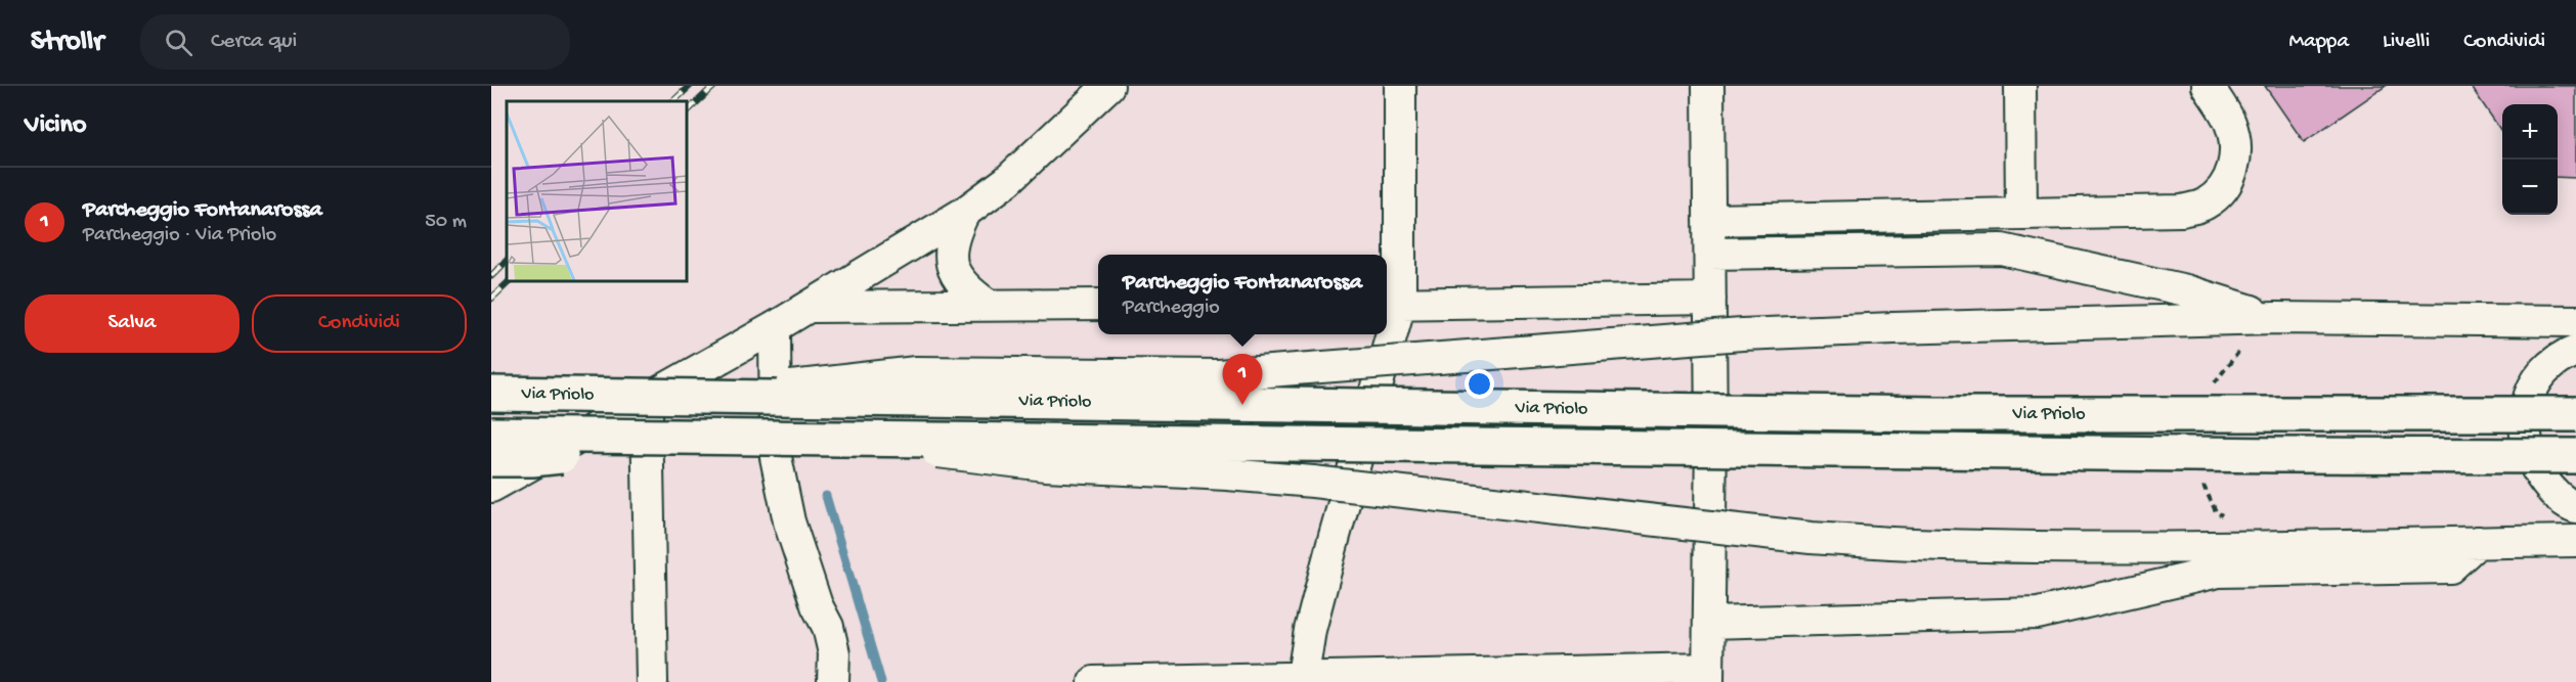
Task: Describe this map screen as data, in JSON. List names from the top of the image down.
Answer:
{
  "streets": {
    "main road": ["Via Priolo"]
  },
  "page": {
    "header": "Strollr",
    "search": "Cerca qui",
    "nav": ["Mappa", "Livelli", "Condividi"],
    "heading": "Vicino",
    "map_buttons": ["+", "−"],
    "list": [
      {
        "mark": "1",
        "name": "Parcheggio Fontanarossa",
        "note": "Parcheggio · Via Priolo",
        "value": "50 m"
      }
    ],
    "popup": ["Parcheggio Fontanarossa", "Parcheggio"],
    "buttons": ["Salva", "Condividi"],
    "pins": "1"
  }
}
